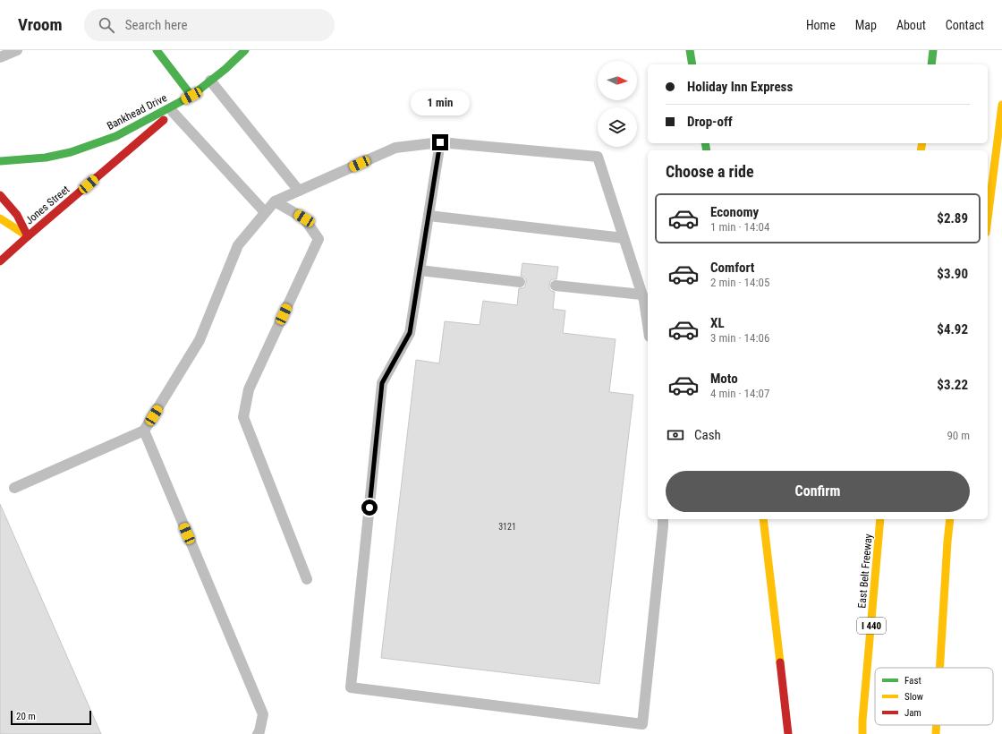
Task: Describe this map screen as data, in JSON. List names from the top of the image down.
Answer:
{
  "streets": {
    "main road": [
      "Bankhead Drive",
      "Jones Street",
      "East Belt Freeway",
      "I 440"
    ]
  },
  "crossings": [
    ["Bankhead Drive", "Jones Street"]
  ],
  "house_numbers": ["3121"],
  "legend": ["Fast", "Slow", "Jam"],
  "scale_bar": "20 m",
  "north": "right",
  "page": {
    "header": "Vroom",
    "search": "Search here",
    "nav": [
      "Home",
      "Map",
      "About",
      "Contact"
    ],
    "banner": ["Holiday Inn Express", "Drop-off"],
    "bubble": "1 min",
    "heading": "Choose a ride",
    "list": [
      {
        "name": "Economy",
        "note": "1 min · 14:04",
        "value": "$2.89"
      },
      {
        "name": "Comfort",
        "note": "2 min · 14:05",
        "value": "$3.90"
      },
      {
        "name": "XL",
        "note": "3 min · 14:06",
        "value": "$4.92"
      },
      {
        "name": "Moto",
        "note": "4 min · 14:07",
        "value": "$3.22"
      }
    ],
    "pay": ["Cash", "90 m"],
    "buttons": "Confirm",
    "scale": "20 m"
  }
}
